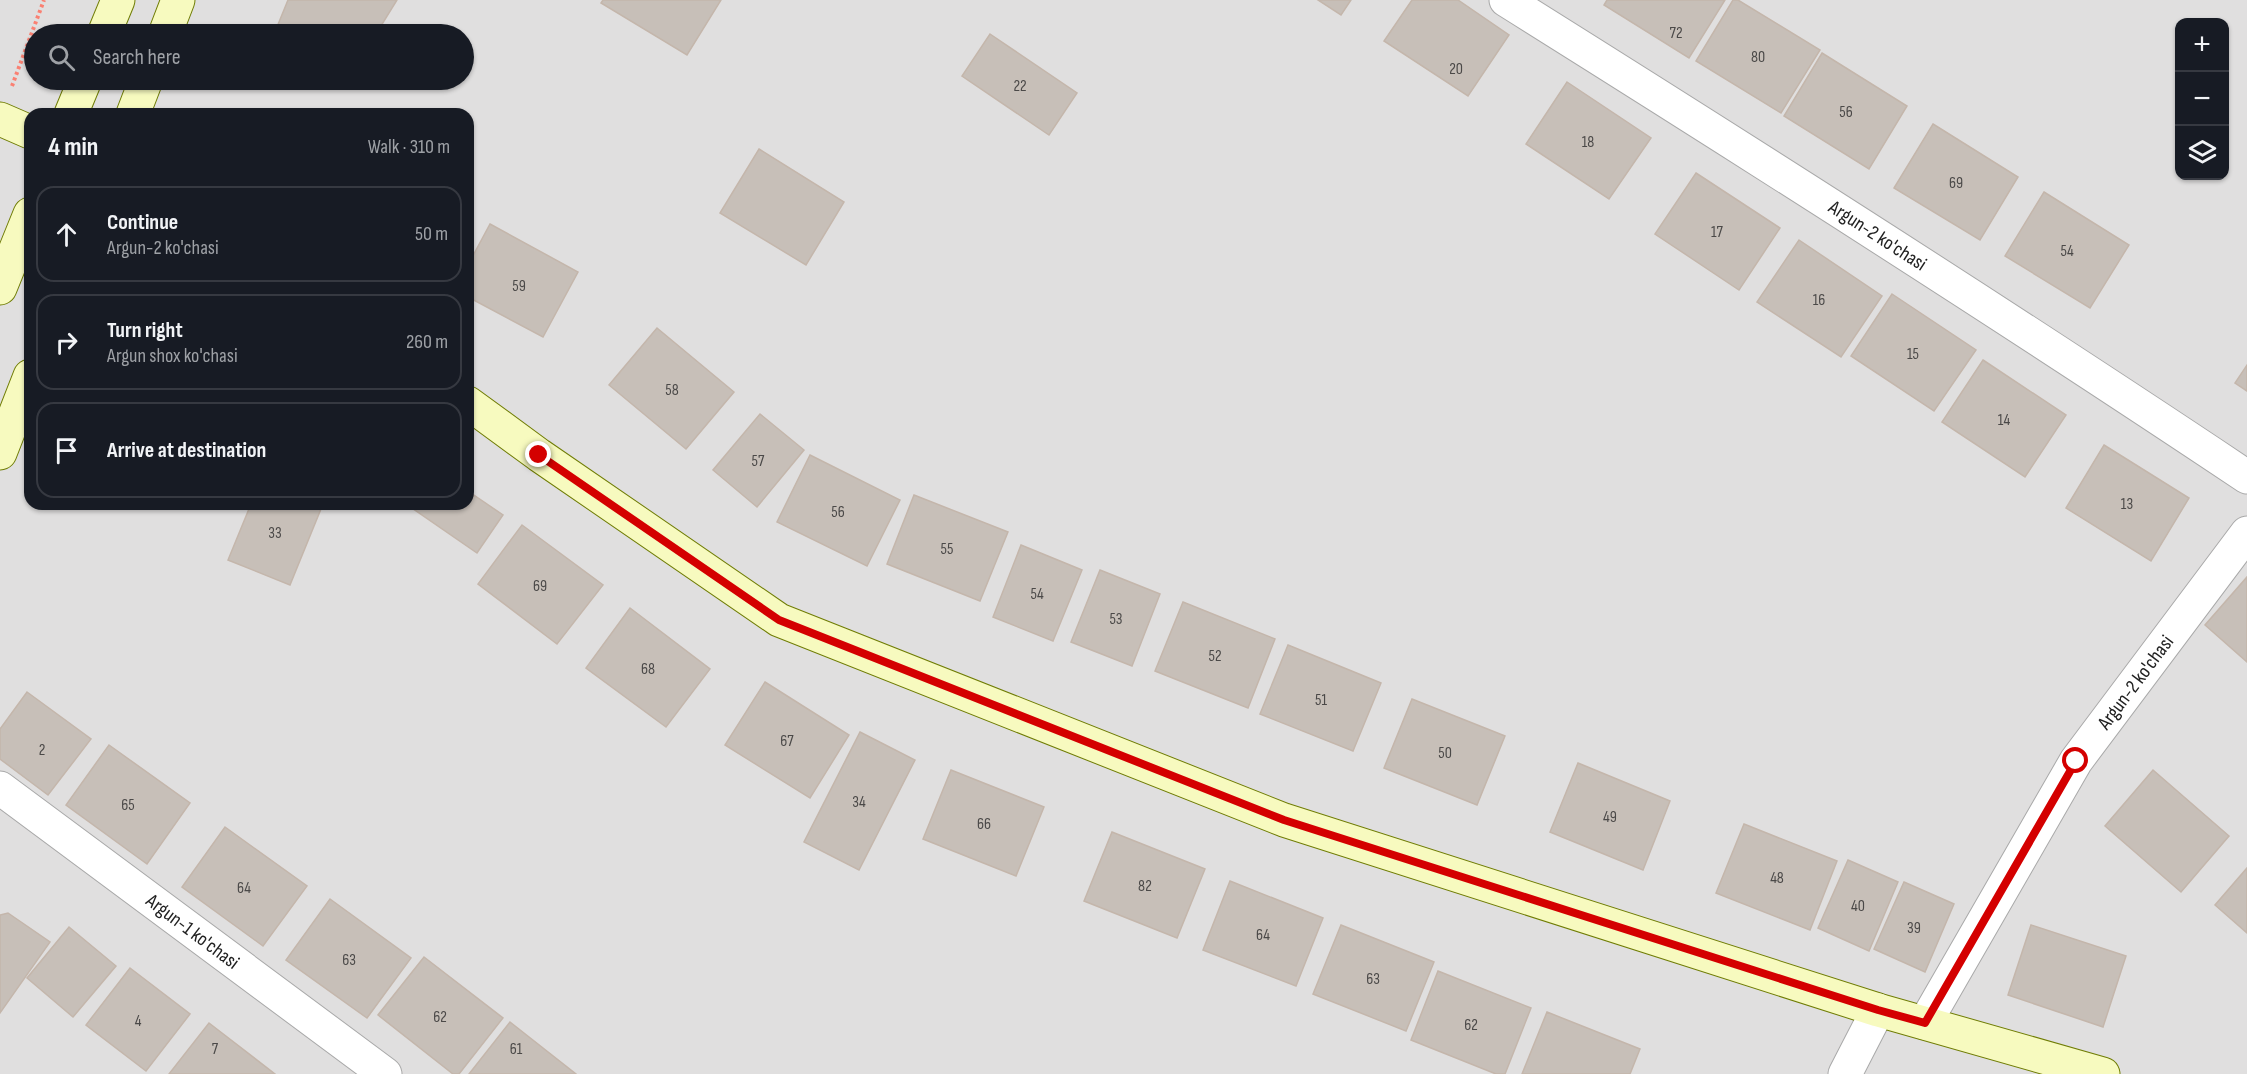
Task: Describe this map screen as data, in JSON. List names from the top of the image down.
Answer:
{
  "streets": {
    "street": ["Argun-2 ko'chasi", "Argun-1 ko'chasi"]
  },
  "house_numbers": [
    "72",
    "80",
    "20",
    "22",
    "56",
    "18",
    "69",
    "17",
    "54",
    "59",
    "16",
    "15",
    "58",
    "14",
    "57",
    "13",
    "56",
    "33",
    "55",
    "69",
    "54",
    "53",
    "52",
    "68",
    "51",
    "67",
    "2",
    "50",
    "34",
    "65",
    "49",
    "66",
    "48",
    "82",
    "64",
    "40",
    "39",
    "64",
    "63",
    "63",
    "62",
    "4",
    "62",
    "7",
    "61"
  ],
  "page": {
    "map_buttons": ["+", "−"],
    "search": "Search here",
    "heading": ["4 min", "Walk · 310 m"],
    "list": [
      ["Continue", "Argun-2 ko'chasi", "50 m"],
      ["Turn right", "Argun shox ko'chasi", "260 m"],
      "Arrive at destination"
    ]
  }
}
